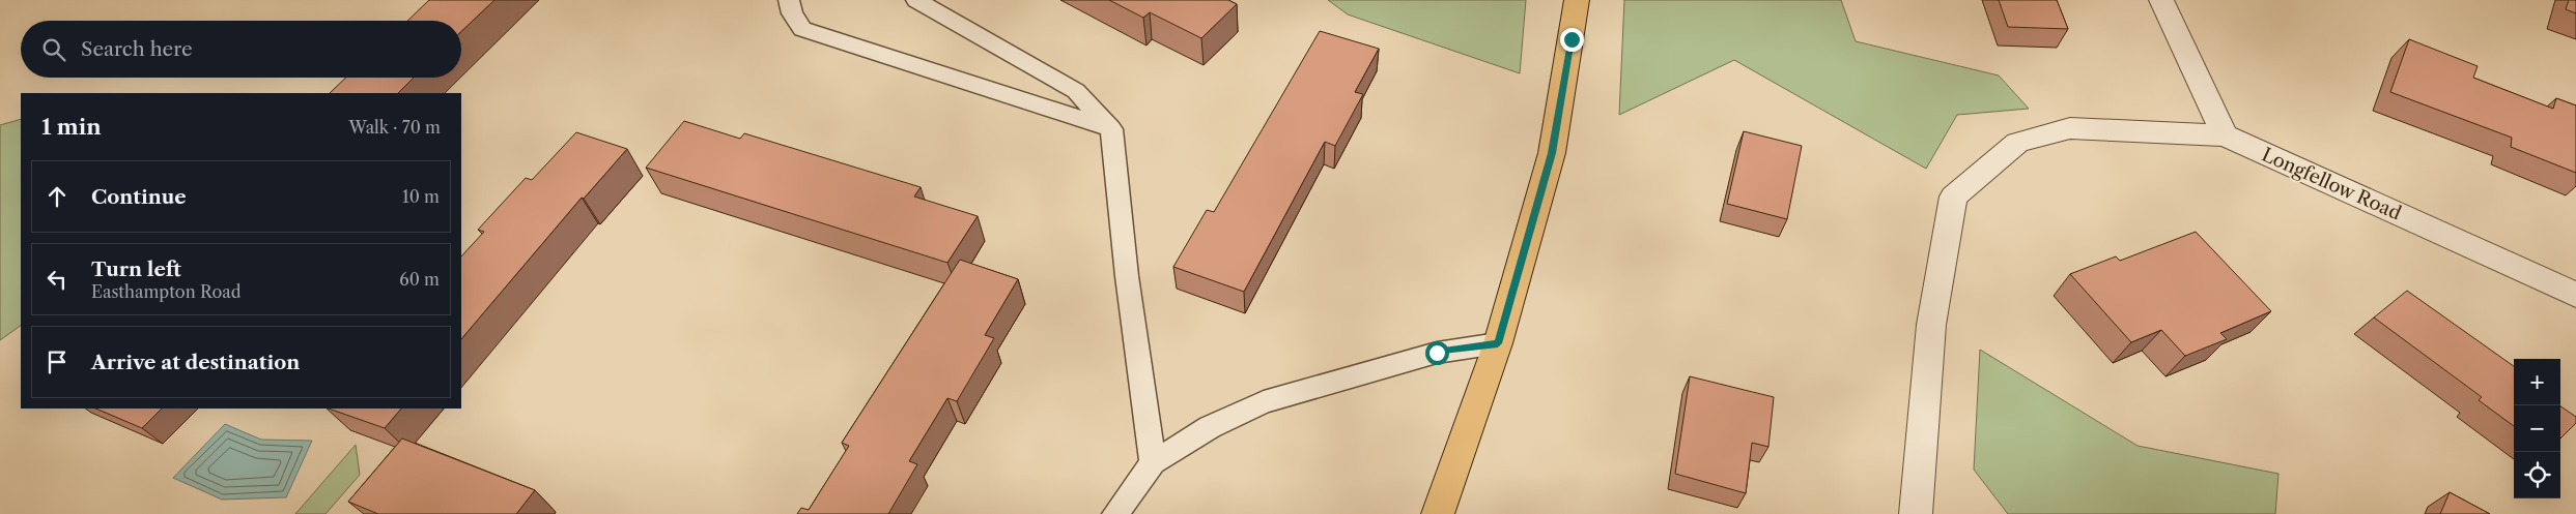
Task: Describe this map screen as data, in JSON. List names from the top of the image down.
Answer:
{
  "streets": {
    "street": ["Longfellow Road"]
  },
  "page": {
    "search": "Search here",
    "heading": ["1 min", "Walk · 70 m"],
    "list": [
      ["Continue", "10 m"],
      ["Turn left", "Easthampton Road", "60 m"],
      "Arrive at destination"
    ],
    "map_buttons": ["+", "−"]
  }
}
